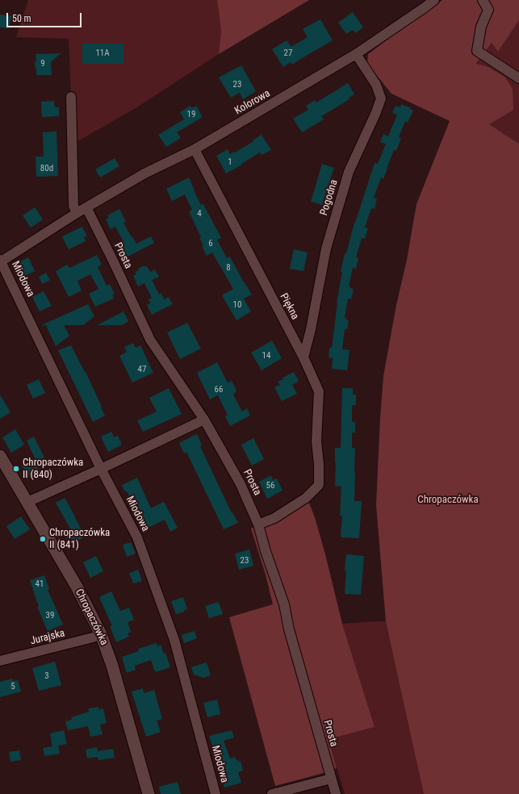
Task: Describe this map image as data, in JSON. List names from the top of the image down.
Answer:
{
  "streets": {
    "street": [
      "Kolorowa",
      "Pogodna",
      "Prosta",
      "Miodowa",
      "Piękna",
      "Chropaczówka",
      "Jurajska"
    ]
  },
  "crossings": [
    ["Kolorowa", "Pogodna"],
    ["Kolorowa", "Prosta"],
    ["Kolorowa", "Miodowa"],
    ["Kolorowa", "Piękna"],
    ["Pogodna", "Piękna"],
    ["Prosta", "Piękna"],
    ["Chropaczówka", "Jurajska"]
  ],
  "parks": ["Chropaczówka"],
  "places": ["Chropaczówka II (840)", "Chropaczówka II (841)"],
  "house_numbers": [
    "11A",
    "27",
    "9",
    "23",
    "19",
    "1",
    "80d",
    "4",
    "6",
    "8",
    "10",
    "14",
    "47",
    "66",
    "56",
    "23",
    "41",
    "39",
    "3",
    "5"
  ],
  "scale_bar": "50 m"
}
